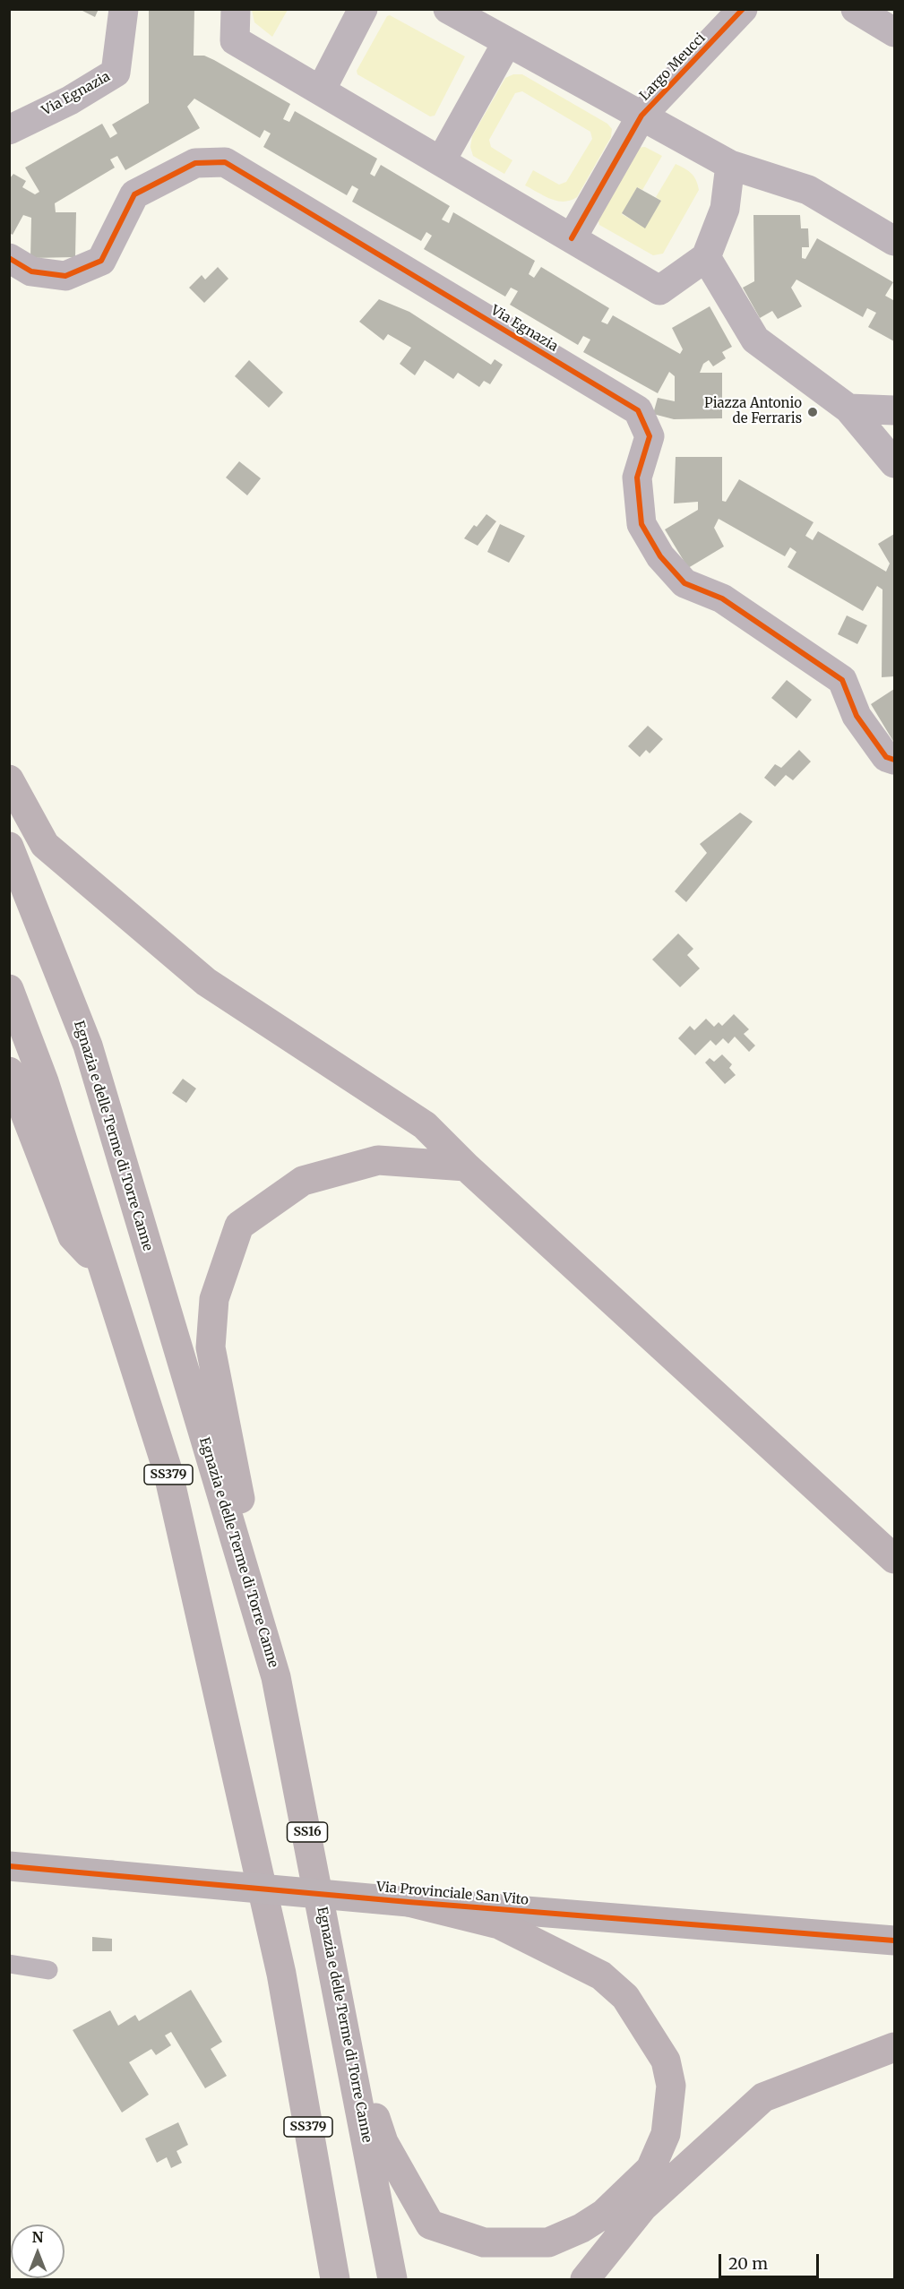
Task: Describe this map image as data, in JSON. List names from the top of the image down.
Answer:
{
  "streets": {
    "highway": ["Egnazia e delle Terme di Torre Canne", "SS379", "SS16"],
    "main road": ["Via Provinciale San Vito"],
    "street": ["Largo Meucci", "Via Egnazia"]
  },
  "places": ["Piazza Antonio de Ferraris"],
  "scale_bar": "20 m",
  "north": "top"
}
